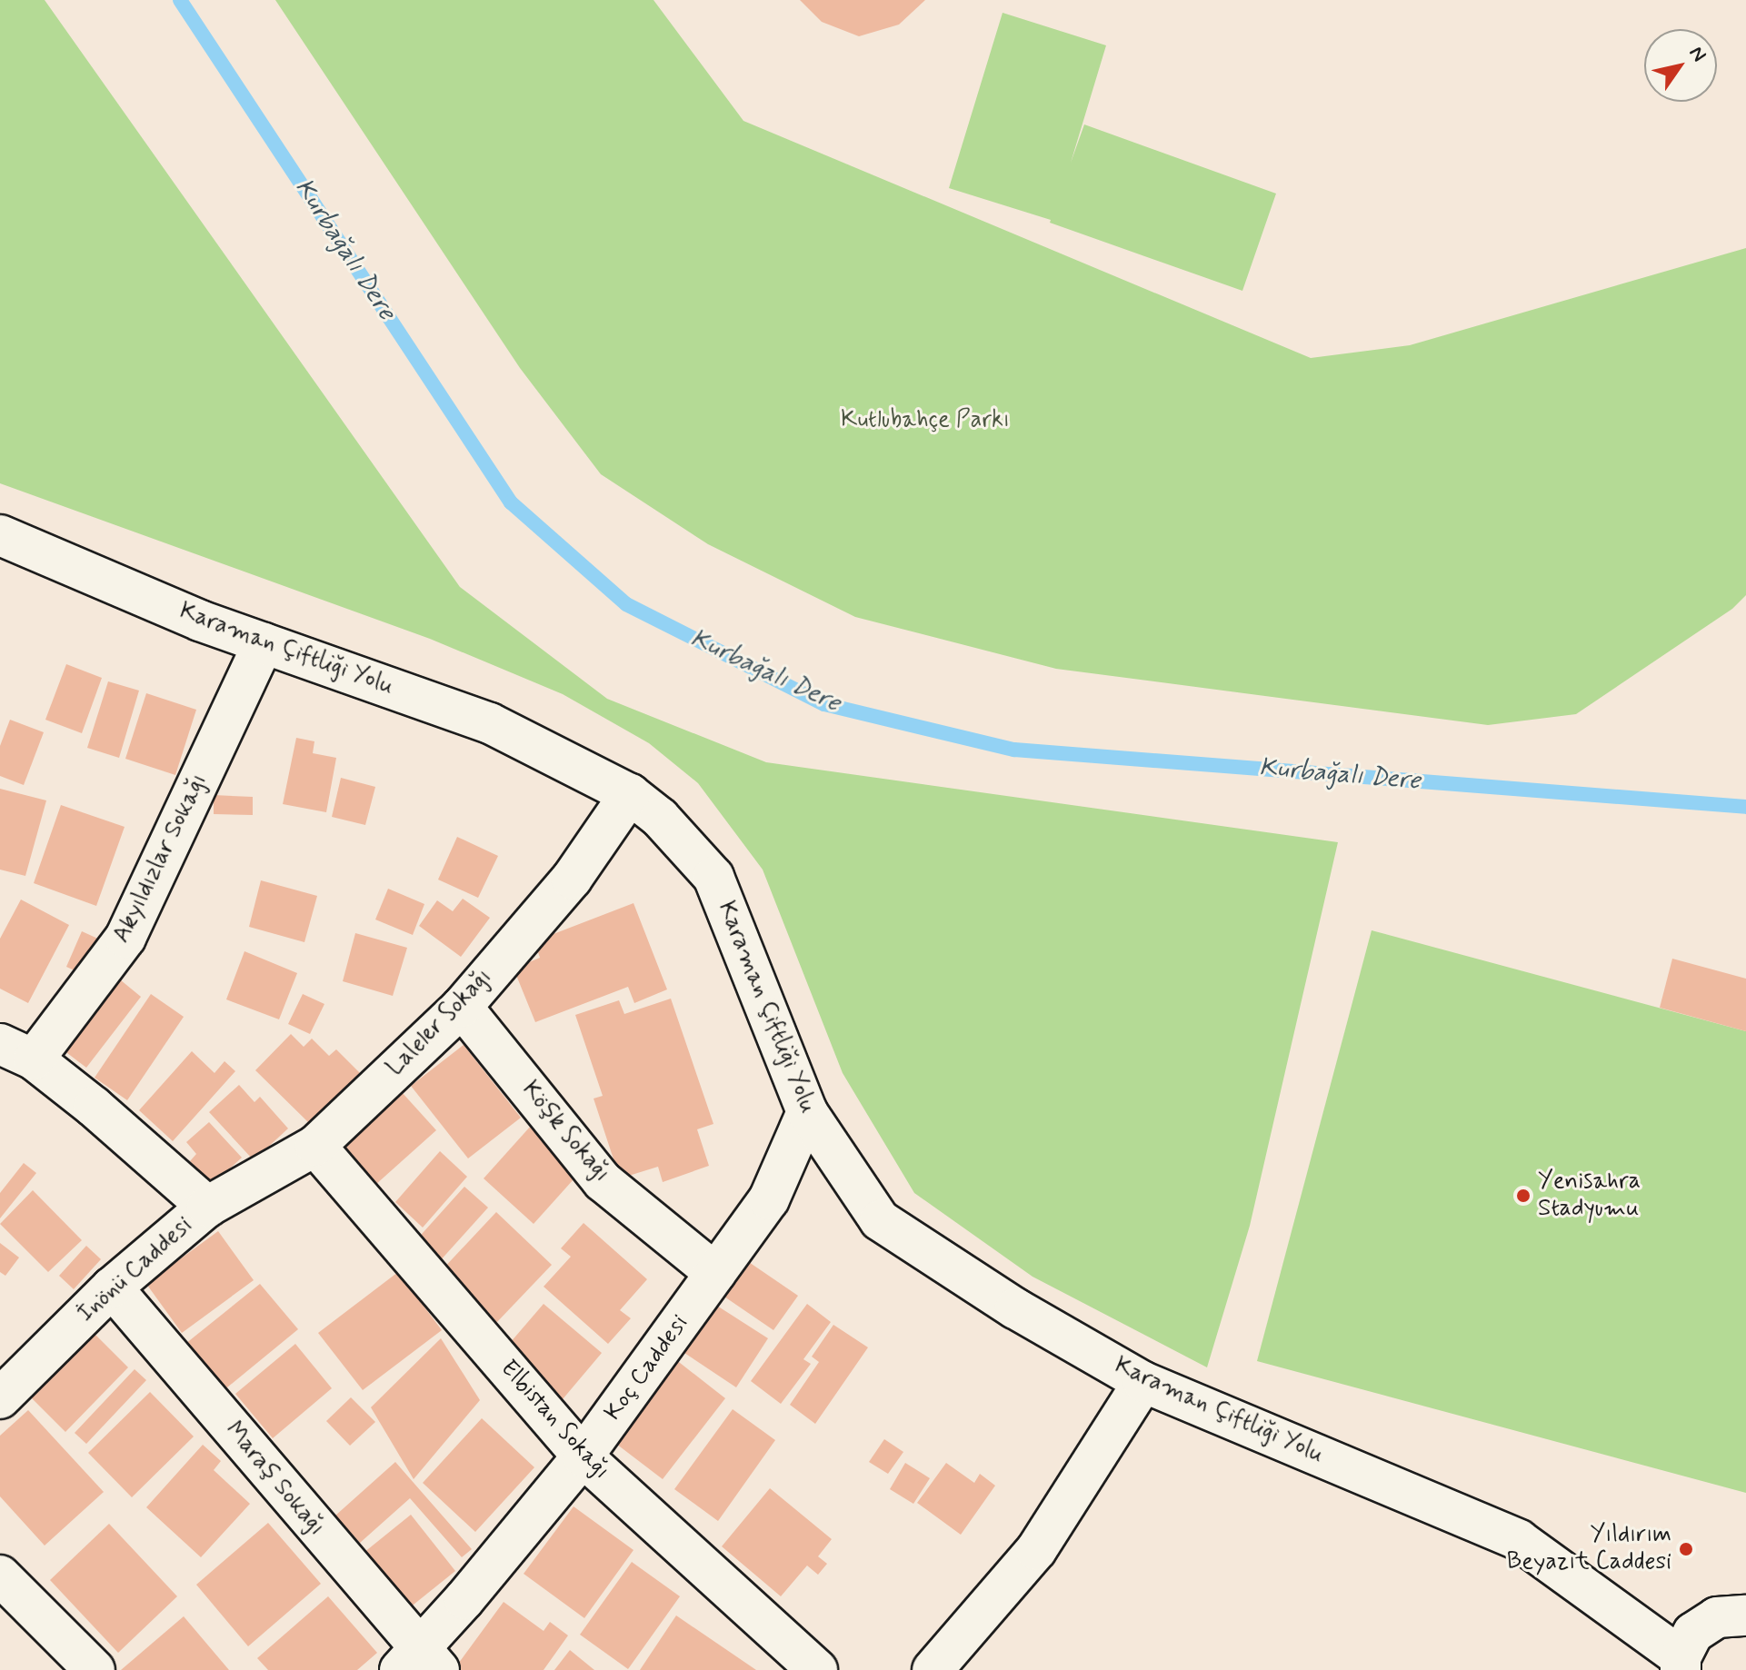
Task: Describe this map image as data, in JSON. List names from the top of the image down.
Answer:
{
  "streets": {
    "street": [
      "Karaman Çiftliği Yolu",
      "Akyıldızlar Sokağı",
      "Laleler Sokağı",
      "Köşk Sokağı",
      "İnönü Caddesi",
      "Koç Caddesi",
      "Elbistan Sokağı",
      "Maraş Sokağı"
    ]
  },
  "crossings": [
    ["Karaman Çiftliği Yolu", "Akyıldızlar Sokağı"],
    ["Karaman Çiftliği Yolu", "Laleler Sokağı"],
    ["Karaman Çiftliği Yolu", "Koç Caddesi"],
    ["Akyıldızlar Sokağı", "İnönü Caddesi"],
    ["Laleler Sokağı", "Köşk Sokağı"],
    ["Laleler Sokağı", "İnönü Caddesi"],
    ["Laleler Sokağı", "Elbistan Sokağı"],
    ["Köşk Sokağı", "Koç Caddesi"],
    ["İnönü Caddesi", "Maraş Sokağı"],
    ["Koç Caddesi", "Elbistan Sokağı"],
    ["Koç Caddesi", "Maraş Sokağı"]
  ],
  "water": ["Kurbağalı Dere"],
  "parks": ["Kutlubahçe Parkı"],
  "places": ["Yenisahra Stadyumu", "Yıldırım Beyazıt Caddesi"],
  "north": "top right"
}
